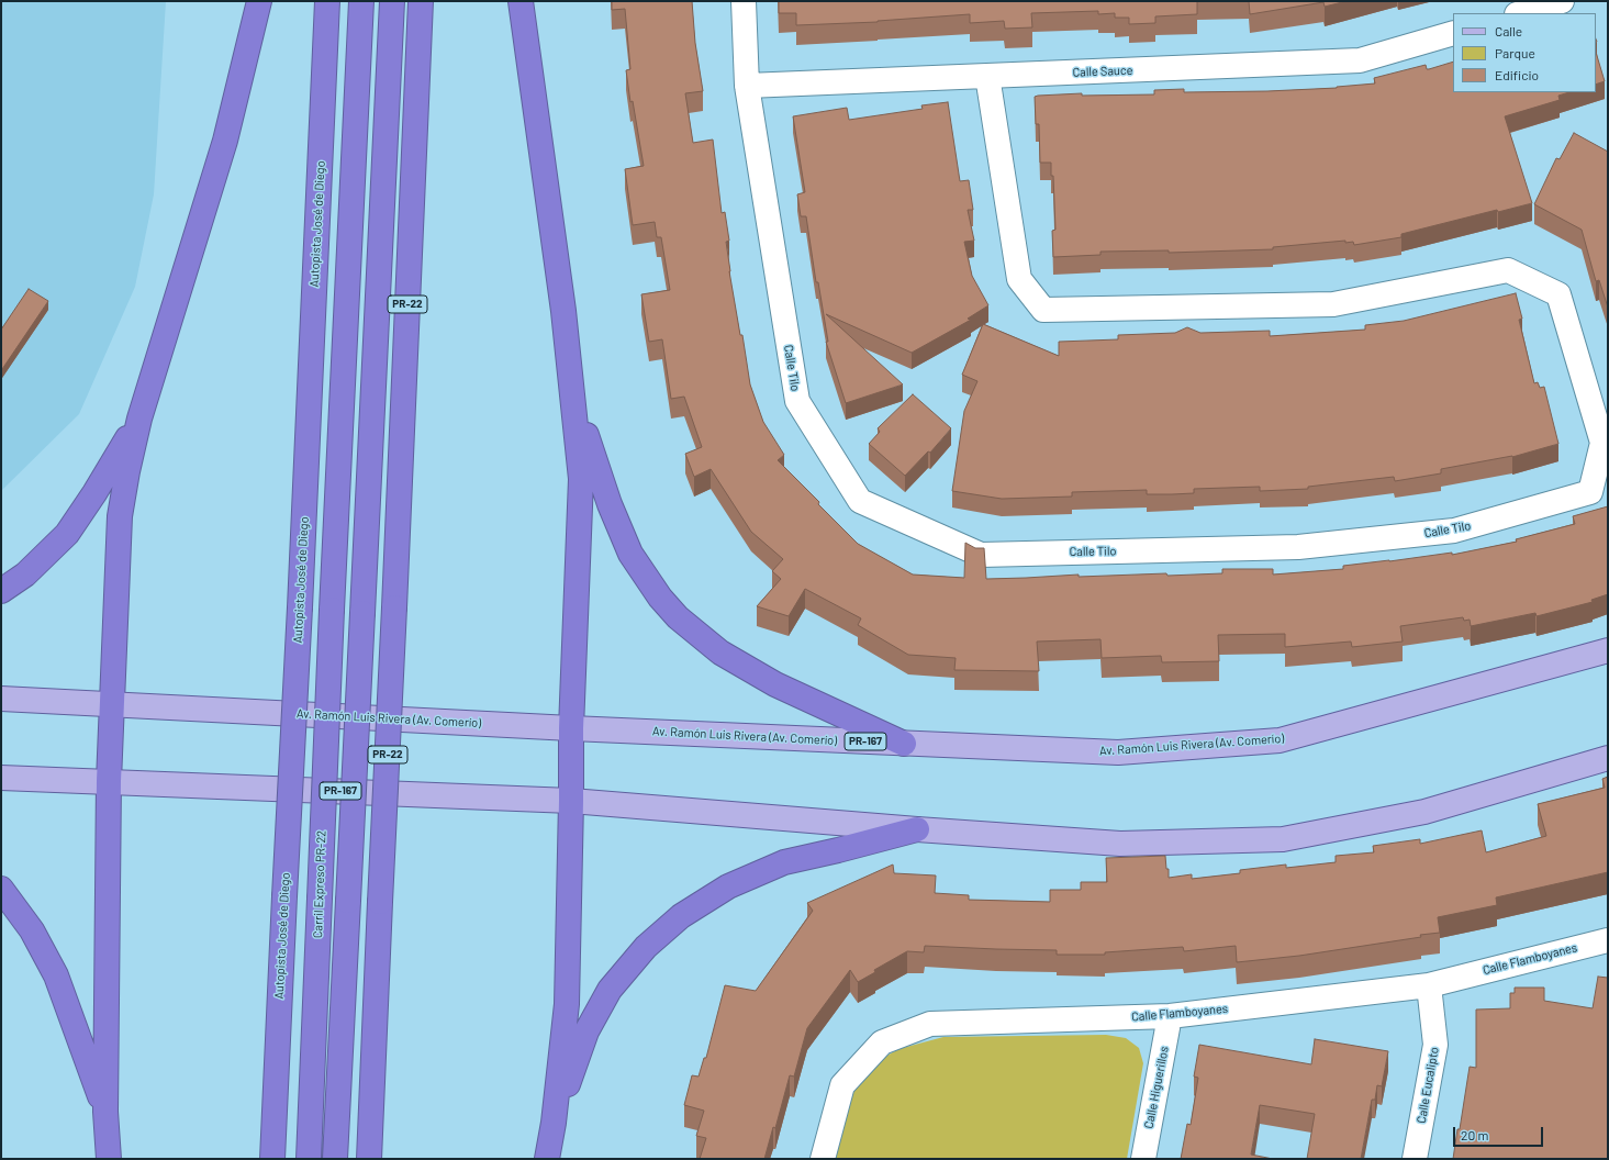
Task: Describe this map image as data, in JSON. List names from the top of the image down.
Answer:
{
  "streets": {
    "highway": ["Autopista José de Diego", "PR-22", "Carril Expreso PR-22"],
    "main road": ["Av. Ramón Luis Rivera (Av. Comerío)", "PR-167"],
    "street": [
      "Calle Sauce",
      "Calle Tilo",
      "Calle Flamboyanes",
      "Calle Eucalipto",
      "Calle Higuerillos"
    ]
  },
  "crossings": [
    ["Calle Sauce", "Calle Tilo"],
    ["Calle Flamboyanes", "Calle Eucalipto"],
    ["Calle Flamboyanes", "Calle Higuerillos"]
  ],
  "legend": ["Calle", "Parque", "Edificio"],
  "scale_bar": "20 m"
}
